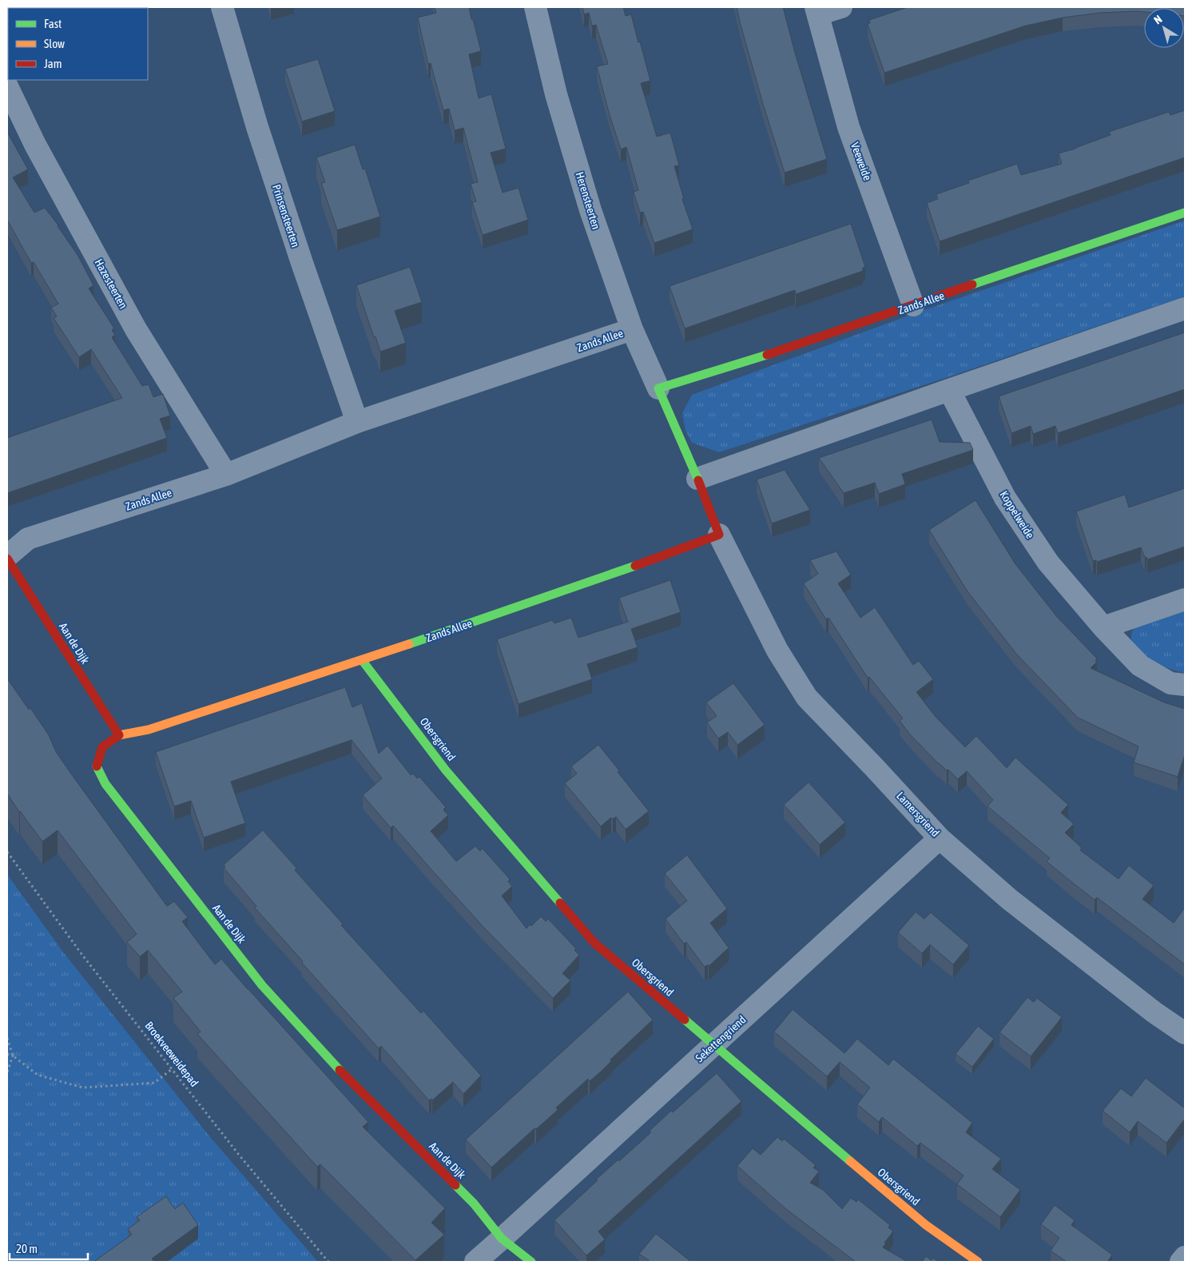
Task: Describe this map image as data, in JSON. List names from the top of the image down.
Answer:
{
  "streets": {
    "street": [
      "Veeweide",
      "Herensteerten",
      "Prinsensteerten",
      "Hazesteerten",
      "Zands Allee",
      "Koppelweide",
      "Aan de Dijk",
      "Obersgriend",
      "Lamersgriend",
      "Sekettengriend"
    ],
    "path": ["Broekveeweidepad"]
  },
  "crossings": [
    ["Veeweide", "Zands Allee"],
    ["Herensteerten", "Zands Allee"],
    ["Prinsensteerten", "Zands Allee"],
    ["Hazesteerten", "Zands Allee"],
    ["Zands Allee", "Aan de Dijk"],
    ["Zands Allee", "Obersgriend"],
    ["Zands Allee", "Lamersgriend"],
    ["Aan de Dijk", "Sekettengriend"],
    ["Obersgriend", "Sekettengriend"],
    ["Lamersgriend", "Sekettengriend"]
  ],
  "legend": ["Fast", "Slow", "Jam"],
  "scale_bar": "20 m",
  "north": "top left"
}
